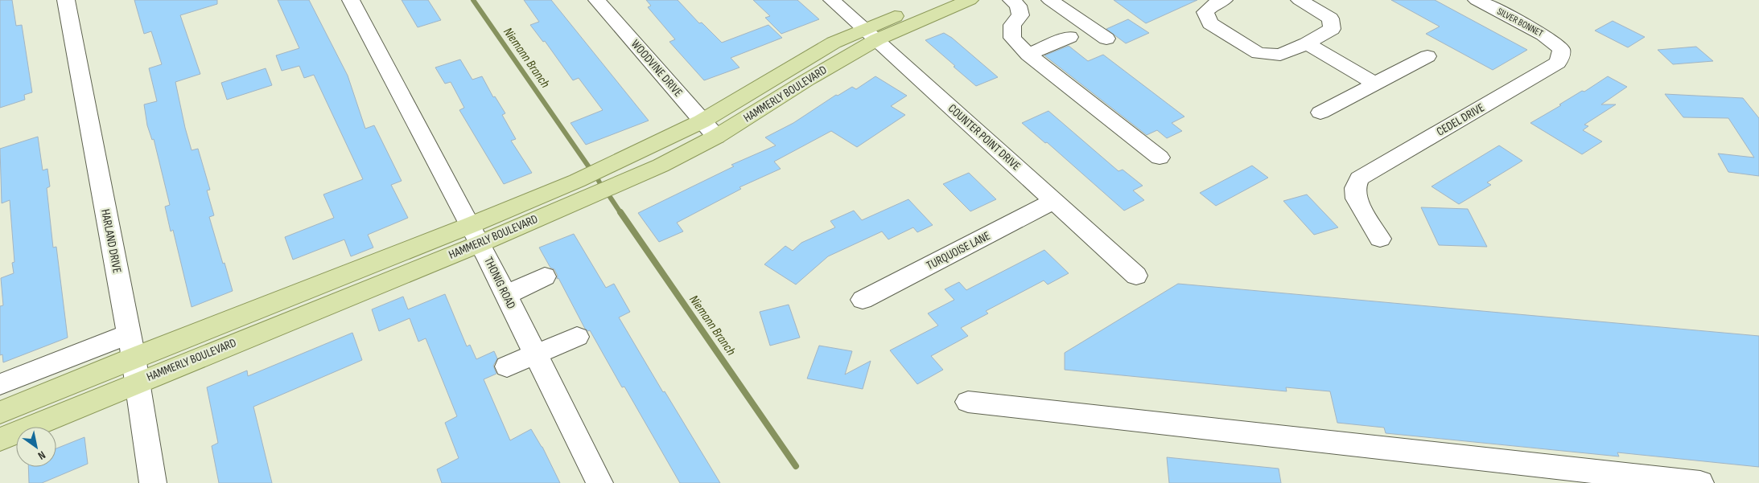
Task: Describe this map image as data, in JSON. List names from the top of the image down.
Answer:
{
  "streets": {
    "main road": ["HAMMERLY BOULEVARD"],
    "street": [
      "SILVER BONNET",
      "WOODVINE DRIVE",
      "CEDEL DRIVE",
      "COUNTER POINT DRIVE",
      "HARLAND DRIVE",
      "TURQUOISE LANE",
      "THONIG ROAD"
    ]
  },
  "crossings": [
    ["SILVER BONNET", "CEDEL DRIVE"],
    ["WOODVINE DRIVE", "HAMMERLY BOULEVARD"],
    ["HAMMERLY BOULEVARD", "COUNTER POINT DRIVE"],
    ["HAMMERLY BOULEVARD", "HARLAND DRIVE"],
    ["HAMMERLY BOULEVARD", "THONIG ROAD"],
    ["COUNTER POINT DRIVE", "TURQUOISE LANE"]
  ],
  "water": ["Niemann Branch"],
  "north": "bottom right"
}
